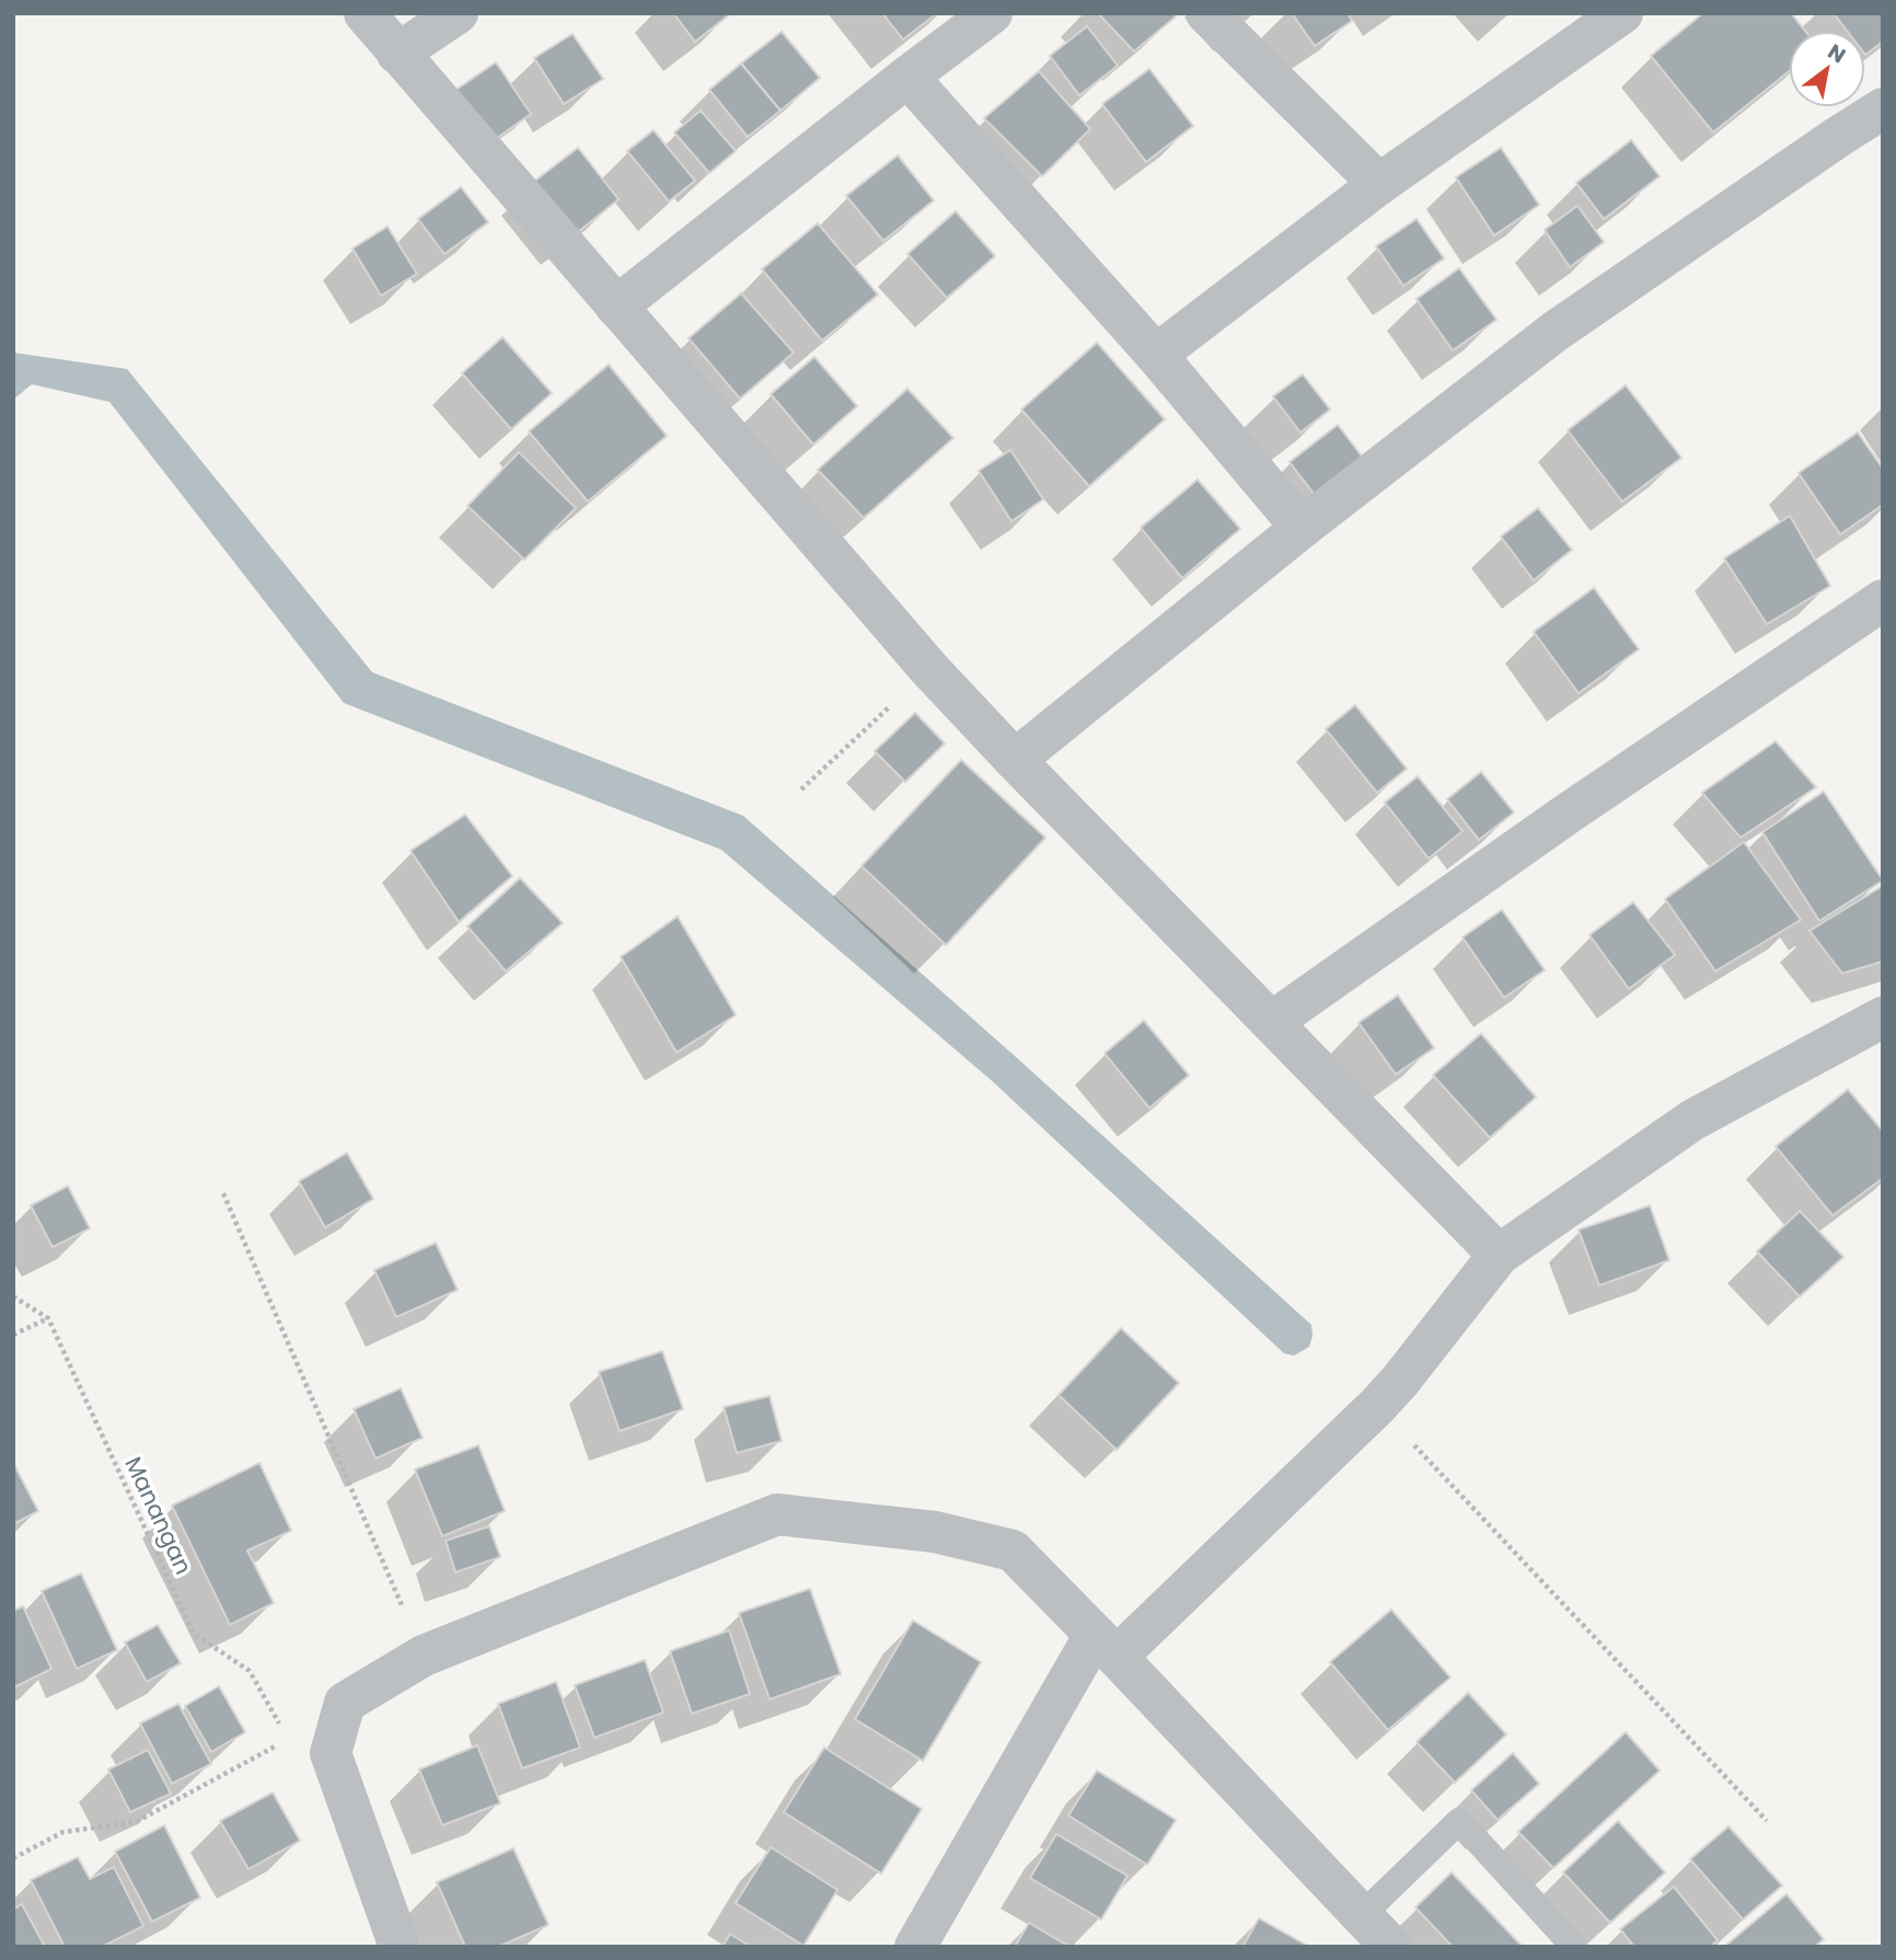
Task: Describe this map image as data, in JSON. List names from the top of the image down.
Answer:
{
  "streets": {
    "path": ["Manangan"]
  },
  "north": "top right"
}
